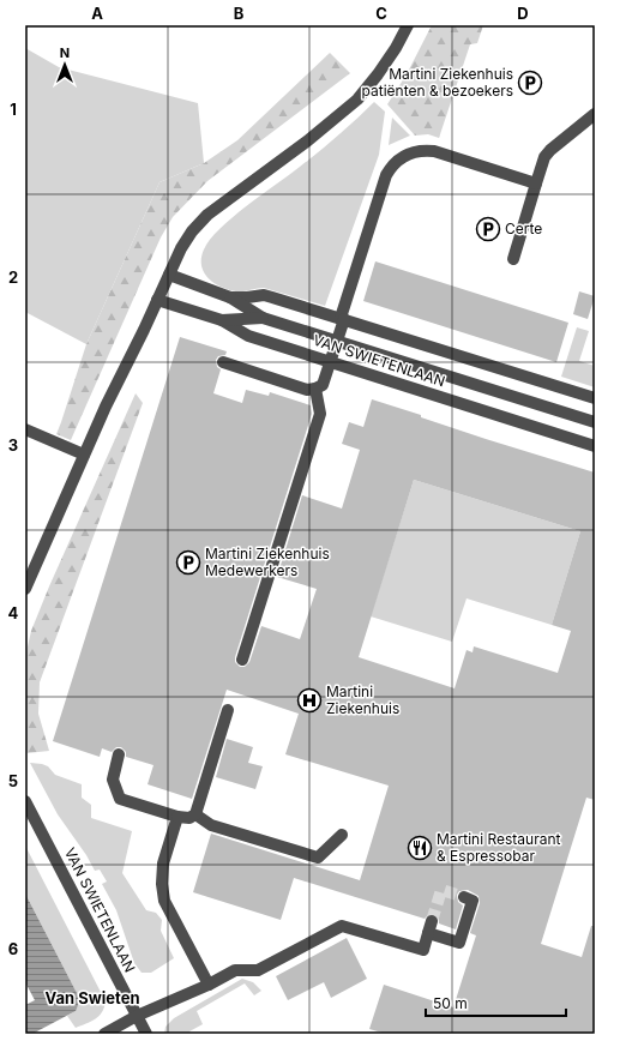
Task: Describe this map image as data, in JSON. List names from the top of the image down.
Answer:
{
  "streets": {
    "street": ["VAN SWIETENLAAN"]
  },
  "districts": ["Van Swieten"],
  "places": {
    "parking": ["Martini Ziekenhuis patiënten & bezoekers", "Certe", "Martini Ziekenhuis Medewerkers"],
    "hospital": ["Martini Ziekenhuis"],
    "restaurant": ["Martini Restaurant & Espressobar"]
  },
  "scale_bar": "50 m",
  "north": "top",
  "grid": {
    "columns": [
      "A",
      "B",
      "C",
      "D"
    ],
    "rows": [
      "1",
      "2",
      "3",
      "4",
      "5",
      "6"
    ]
  }
}
